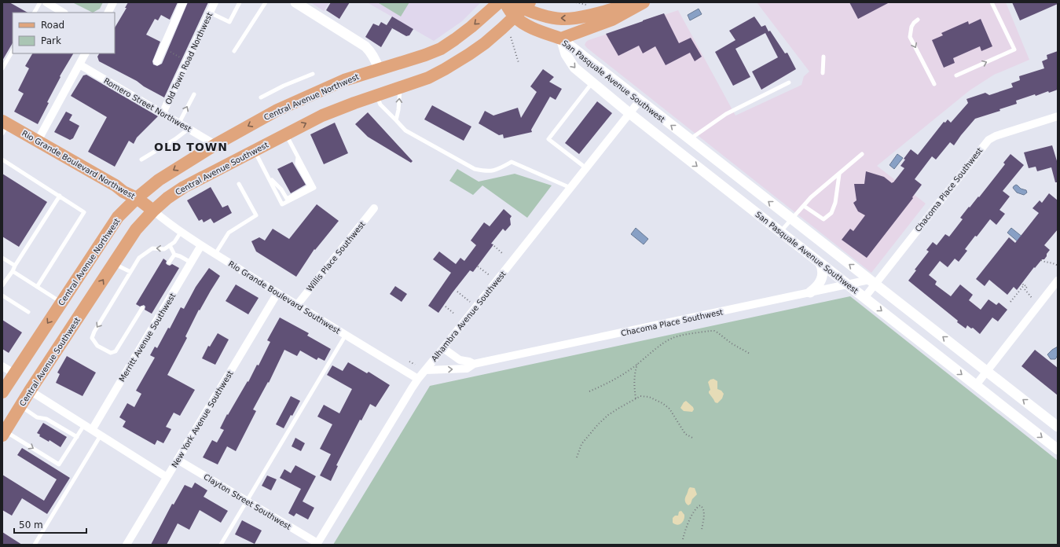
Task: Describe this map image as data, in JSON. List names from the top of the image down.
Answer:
{
  "streets": {
    "main road": ["Central Avenue Northwest", "Rio Grande Boulevard Northwest", "Central Avenue Southwest"],
    "street": [
      "Old Town Road Northwest",
      "San Pasquale Avenue Southwest",
      "Romero Street Northwest",
      "Chacoma Place Southwest",
      "Willis Place Southwest",
      "Rio Grande Boulevard Southwest",
      "Alhambra Avenue Southwest",
      "Merritt Avenue Southwest",
      "New York Avenue Southwest",
      "Clayton Street Southwest"
    ]
  },
  "crossings": [
    ["Old Town Road Northwest", "Romero Street Northwest"],
    ["San Pasquale Avenue Southwest", "Chacoma Place Southwest"],
    ["San Pasquale Avenue Southwest", "Alhambra Avenue Southwest"],
    ["Central Avenue Northwest", "Romero Street Northwest"],
    ["Central Avenue Northwest", "Rio Grande Boulevard Northwest"],
    ["Rio Grande Boulevard Northwest", "Central Avenue Southwest"],
    ["Rio Grande Boulevard Northwest", "Rio Grande Boulevard Southwest"],
    ["Central Avenue Southwest", "Rio Grande Boulevard Southwest"],
    ["Chacoma Place Southwest", "Alhambra Avenue Southwest"],
    ["Willis Place Southwest", "Rio Grande Boulevard Southwest"],
    ["Rio Grande Boulevard Southwest", "Alhambra Avenue Southwest"],
    ["Rio Grande Boulevard Southwest", "Merritt Avenue Southwest"],
    ["Rio Grande Boulevard Southwest", "New York Avenue Southwest"],
    ["Alhambra Avenue Southwest", "Clayton Street Southwest"],
    ["New York Avenue Southwest", "Clayton Street Southwest"]
  ],
  "one_way": ["Central Avenue Northwest"],
  "districts": ["OLD TOWN"],
  "legend": ["Road", "Park"],
  "scale_bar": "50 m"
}
